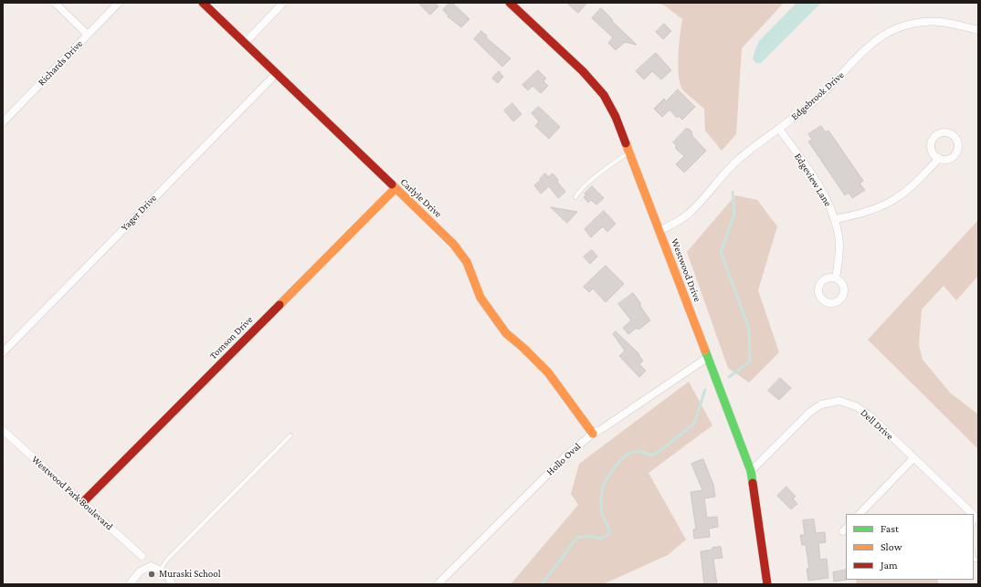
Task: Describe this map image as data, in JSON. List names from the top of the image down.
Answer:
{
  "streets": {
    "street": [
      "Richards Drive",
      "Edgebrook Drive",
      "Edgeview Lane",
      "Carlyle Drive",
      "Yager Drive",
      "Westwood Drive",
      "Tomson Drive",
      "Dell Drive",
      "Hollo Oval",
      "Westwood Park Boulevard"
    ]
  },
  "crossings": [
    ["Edgebrook Drive", "Edgeview Lane"],
    ["Edgebrook Drive", "Westwood Drive"],
    ["Carlyle Drive", "Yager Drive"],
    ["Carlyle Drive", "Tomson Drive"],
    ["Carlyle Drive", "Hollo Oval"],
    ["Westwood Drive", "Dell Drive"],
    ["Westwood Drive", "Hollo Oval"],
    ["Tomson Drive", "Westwood Park Boulevard"]
  ],
  "places": ["Muraski School"],
  "legend": ["Fast", "Slow", "Jam"]
}
